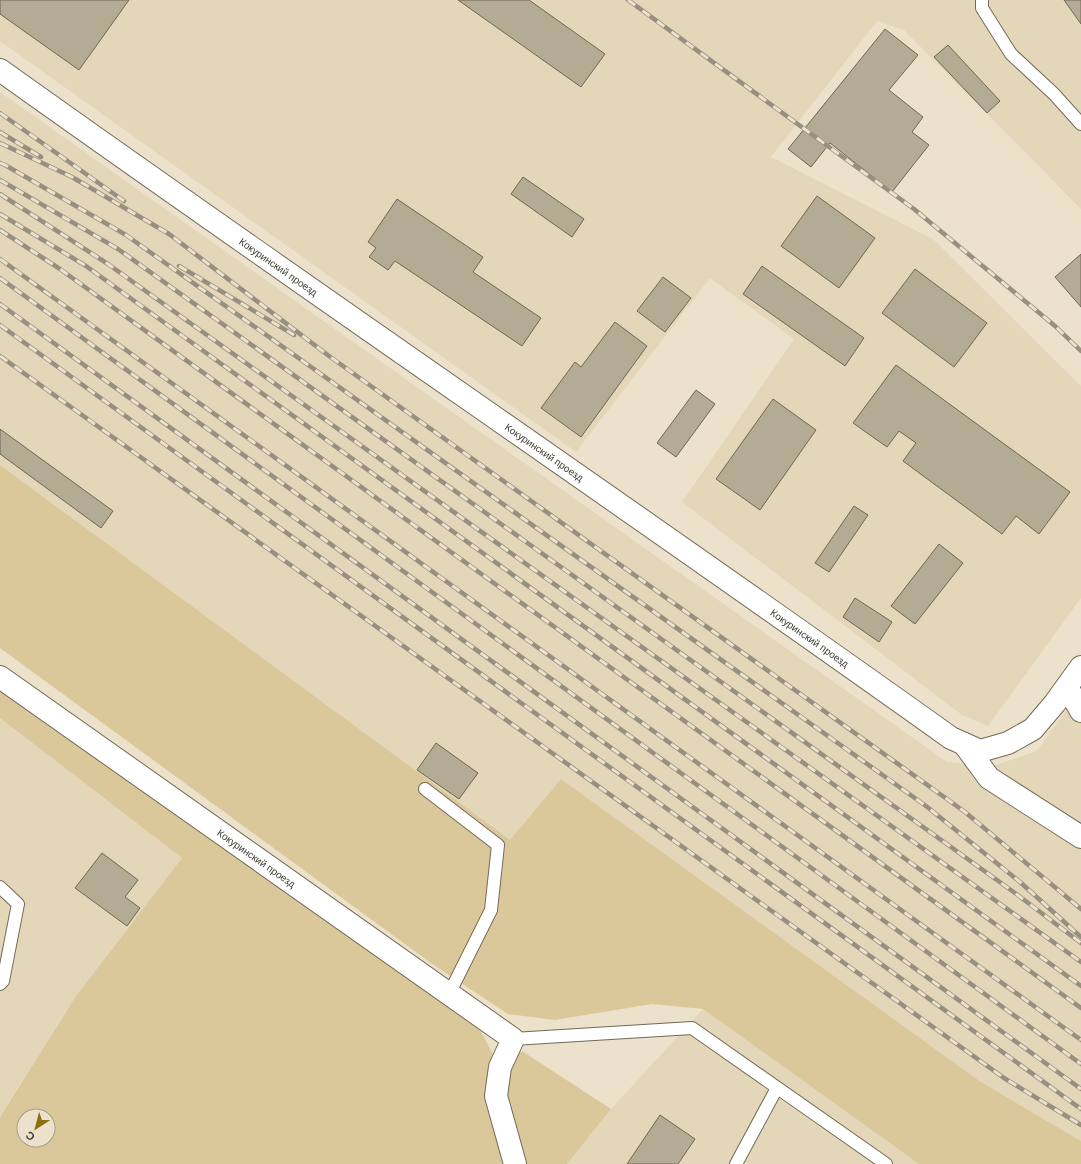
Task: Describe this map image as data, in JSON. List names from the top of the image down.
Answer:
{
  "streets": {
    "street": ["Кокуринский проезд"]
  },
  "north": "bottom left"
}
